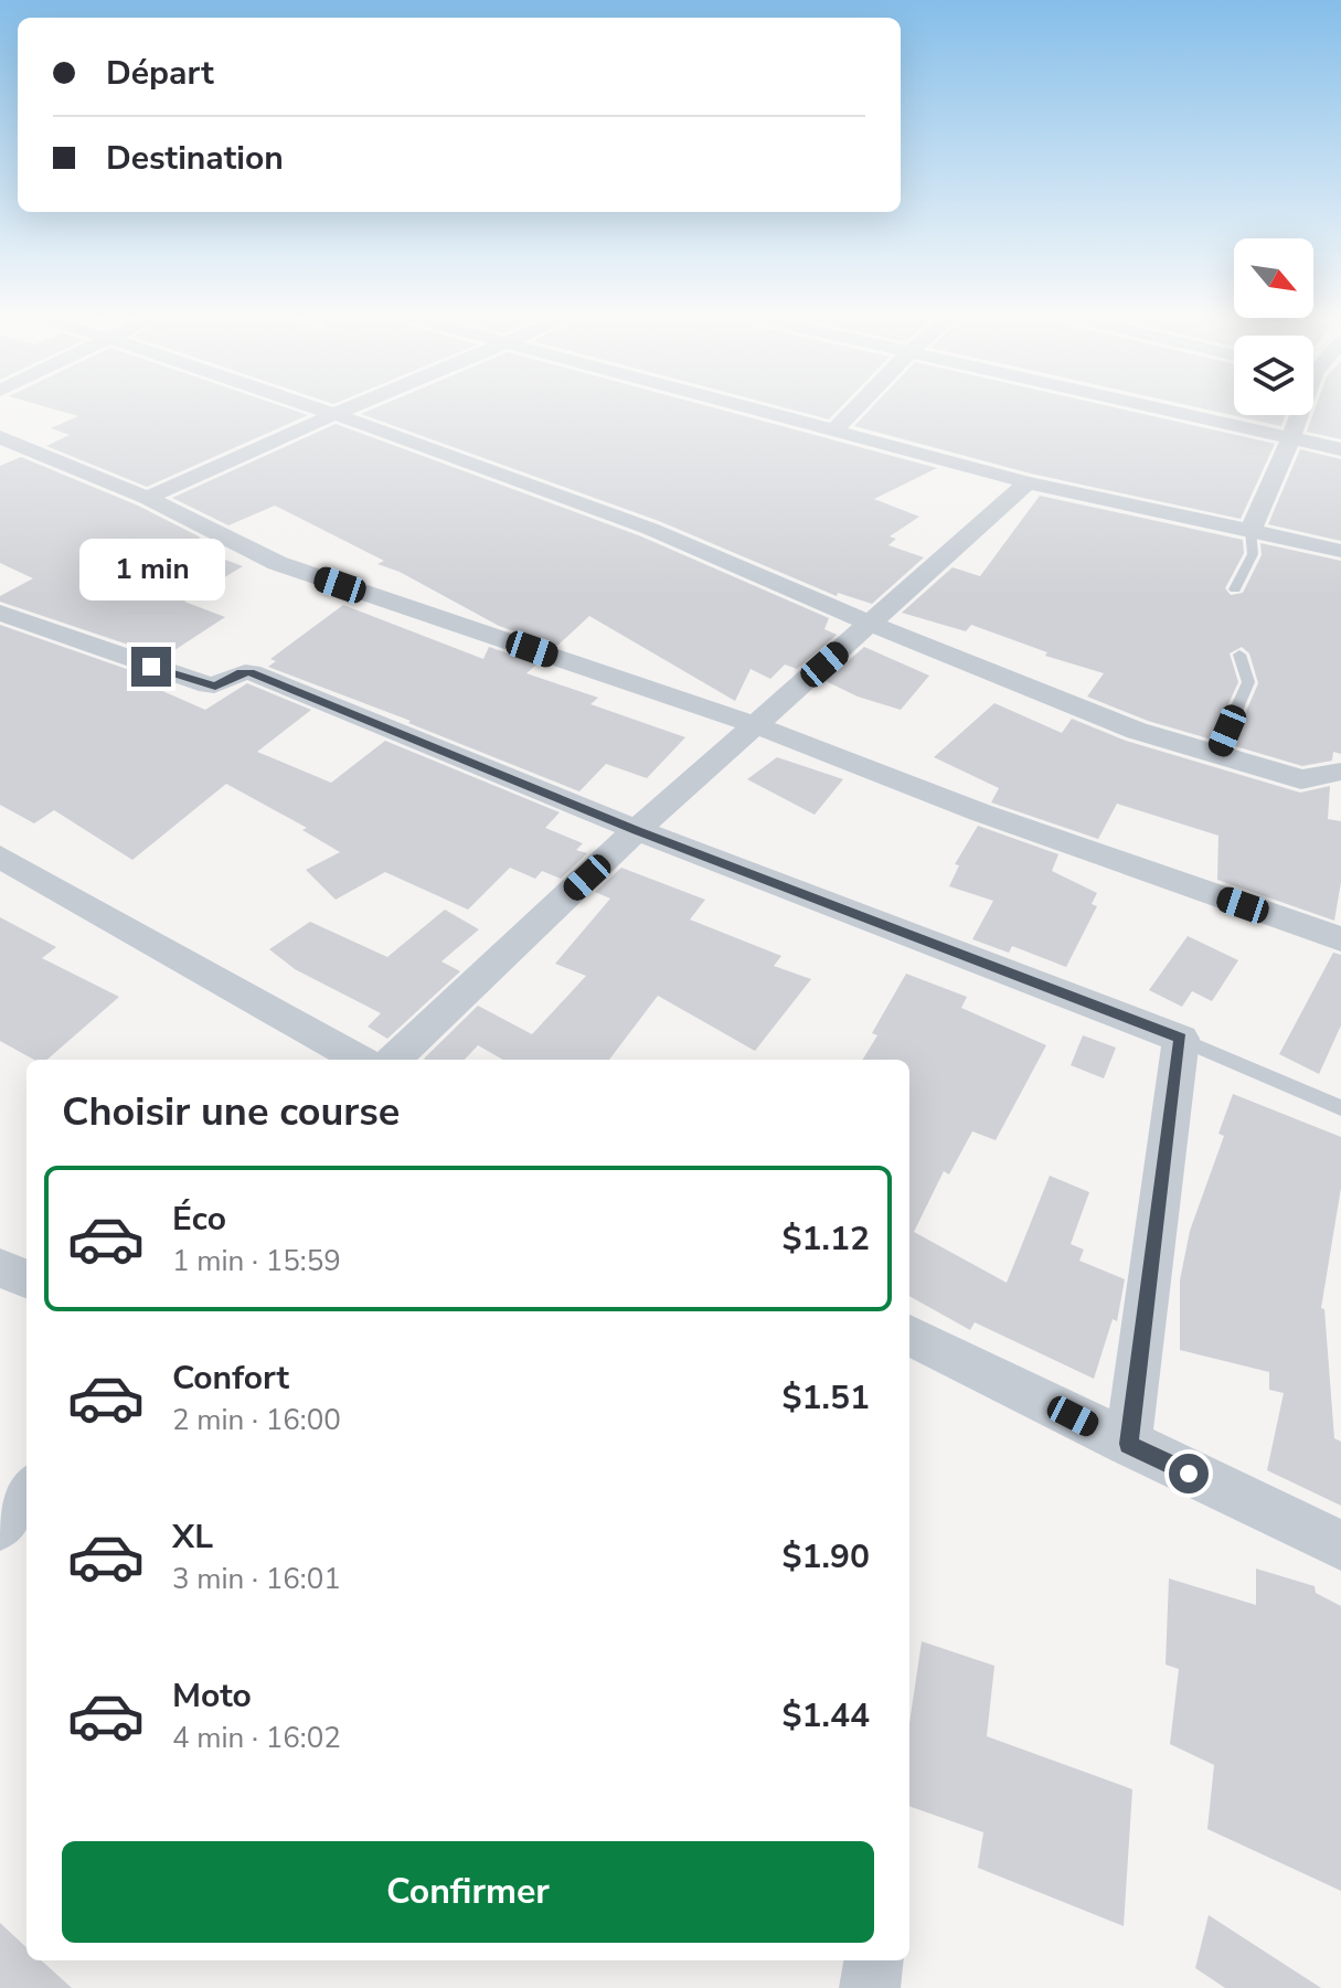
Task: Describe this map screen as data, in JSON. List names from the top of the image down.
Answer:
{
  "north": "bottom right",
  "page": {
    "banner": ["Départ", "Destination"],
    "bubble": "1 min",
    "heading": "Choisir une course",
    "list": [
      {
        "name": "Éco",
        "note": "1 min · 15:59",
        "value": "$1.12"
      },
      {
        "name": "Confort",
        "note": "2 min · 16:00",
        "value": "$1.51"
      },
      {
        "name": "XL",
        "note": "3 min · 16:01",
        "value": "$1.90"
      },
      {
        "name": "Moto",
        "note": "4 min · 16:02",
        "value": "$1.44"
      }
    ],
    "buttons": "Confirmer"
  }
}
